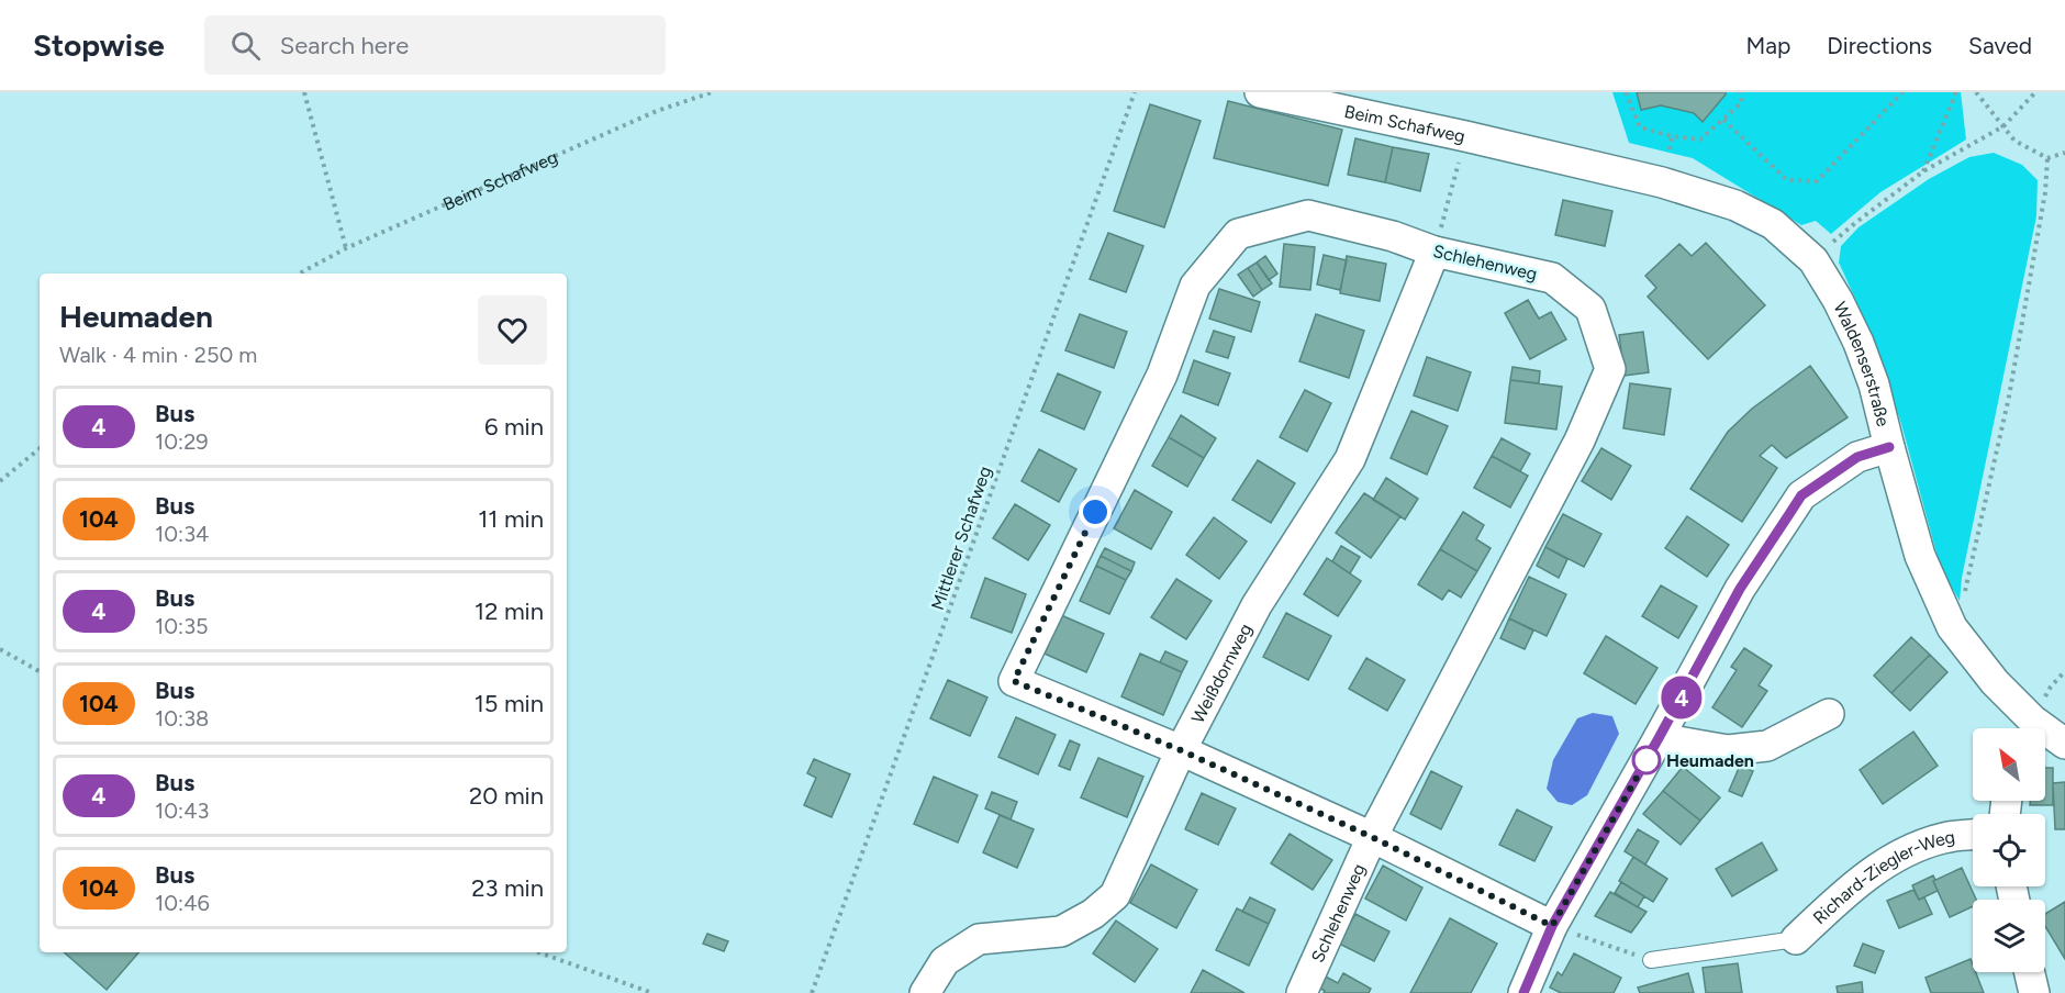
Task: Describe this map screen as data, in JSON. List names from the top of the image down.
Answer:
{
  "streets": {
    "street": [
      "Beim Schafweg",
      "Schlehenweg",
      "Waldenserstraße",
      "Weißdornweg",
      "Richard-Ziegler-Weg"
    ],
    "path": ["Mittlerer Schafweg"]
  },
  "crossings": [
    ["Beim Schafweg", "Waldenserstraße"],
    ["Schlehenweg", "Weißdornweg"]
  ],
  "places": ["Heumaden"],
  "lines": ["bus line 4"],
  "north": "top left",
  "page": {
    "header": "Stopwise",
    "search": "Search here",
    "nav": ["Map", "Directions", "Saved"],
    "on_map": "4",
    "heading": ["Heumaden", "Walk · 4 min · 250 m"],
    "list": [
      {
        "mark": "4",
        "name": "Bus",
        "note": "10:29",
        "value": "6 min"
      },
      {
        "mark": "104",
        "name": "Bus",
        "note": "10:34",
        "value": "11 min"
      },
      {
        "mark": "4",
        "name": "Bus",
        "note": "10:35",
        "value": "12 min"
      },
      {
        "mark": "104",
        "name": "Bus",
        "note": "10:38",
        "value": "15 min"
      },
      {
        "mark": "4",
        "name": "Bus",
        "note": "10:43",
        "value": "20 min"
      },
      {
        "mark": "104",
        "name": "Bus",
        "note": "10:46",
        "value": "23 min"
      }
    ]
  }
}
